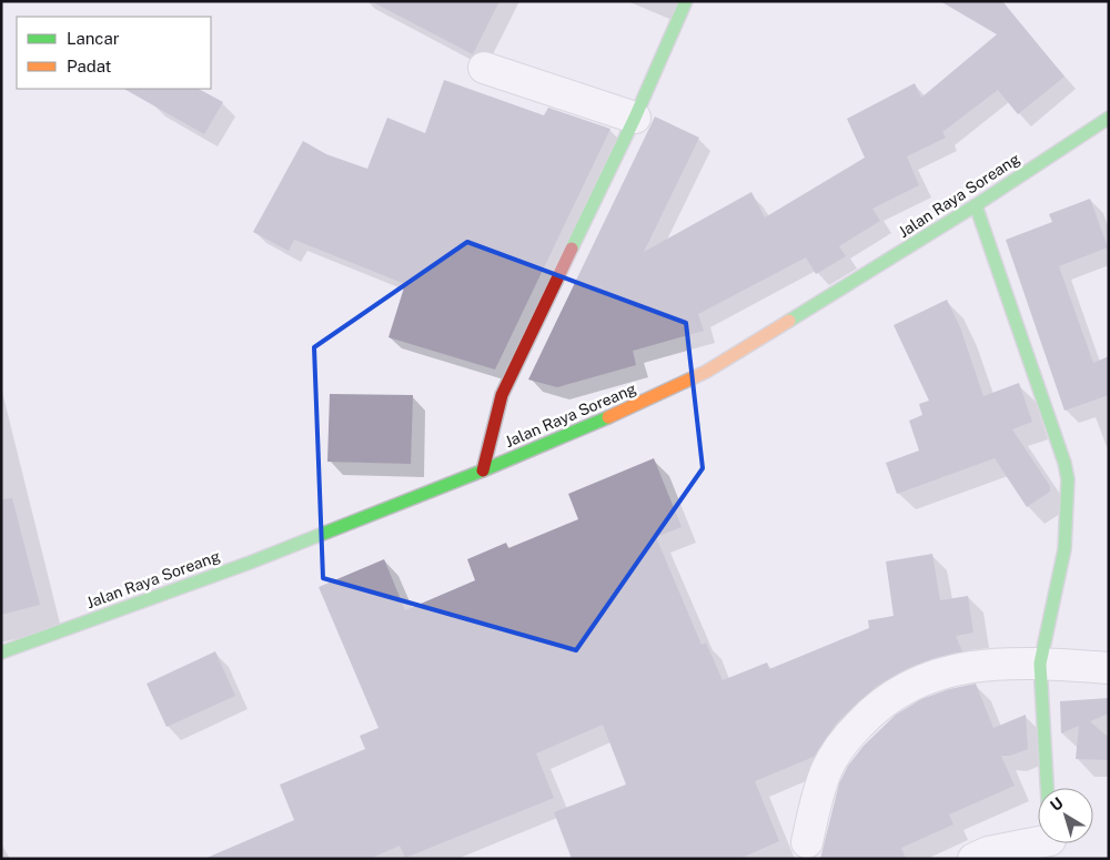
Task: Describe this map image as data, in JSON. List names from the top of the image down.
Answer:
{
  "streets": {
    "main road": ["Jalan Raya Soreang"]
  },
  "legend": ["Lancar", "Padat"],
  "north": "top left"
}
